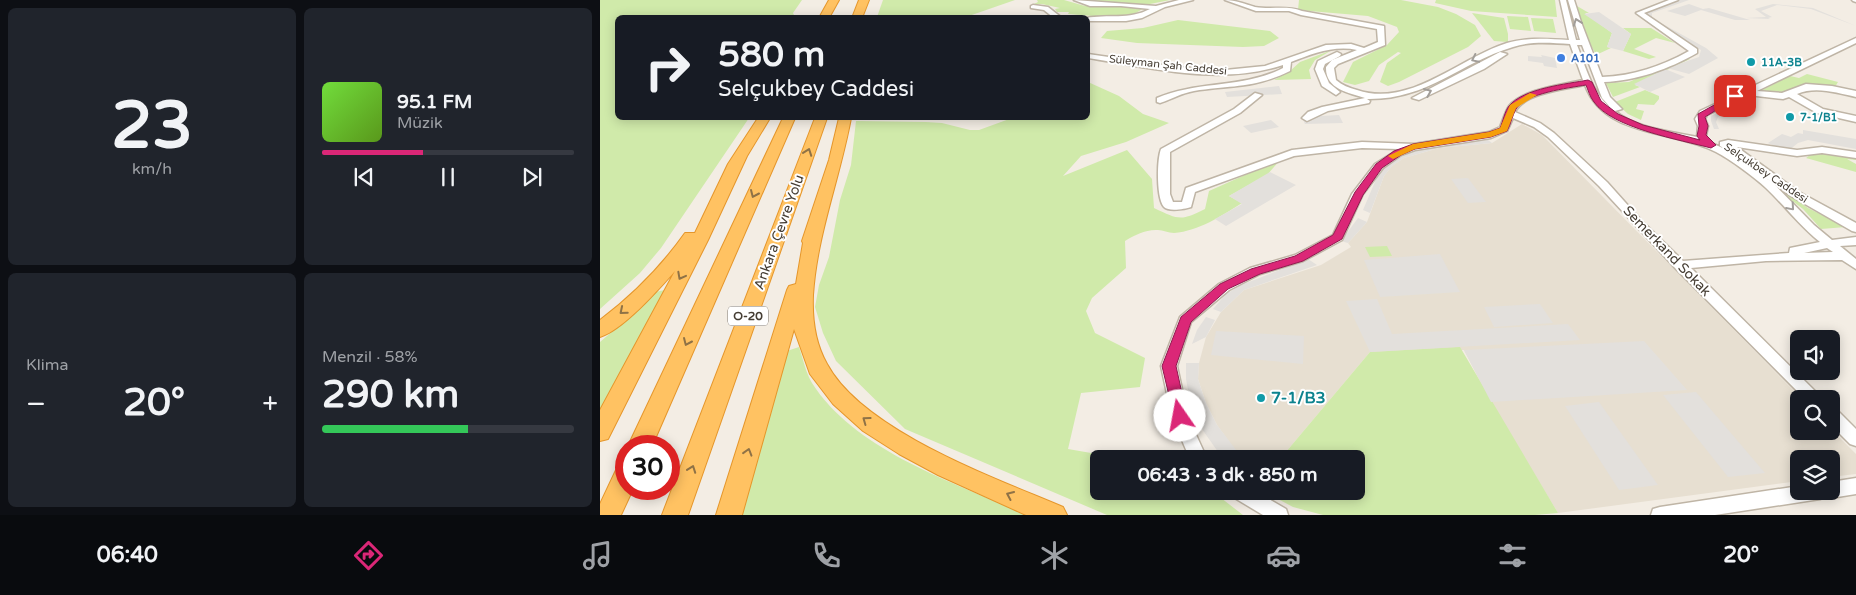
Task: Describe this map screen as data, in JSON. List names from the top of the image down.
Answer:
{
  "streets": {
    "highway": ["Ankara Çevre Yolu", "O-20"],
    "street": ["Süleyman Şah Caddesi", "Selçukbey Caddesi", "Semerkand Sokak"]
  },
  "places": [
    "A101",
    "11A-3B",
    "7-1/B1",
    "7-1/B3"
  ],
  "page": {
    "tile": [
      ["23", "km/h"],
      "Klima",
      ["Menzil · 58%", "290 km"]
    ],
    "turn": ["580 m", "Selçukbey Caddesi"],
    "song": ["95.1 FM", "Müzik"],
    "heat": ["−", "20°", "+"],
    "limit": "30",
    "trip": "06:43 · 3 dk · 850 m",
    "tabs": ["06:40", "20°"]
  }
}
